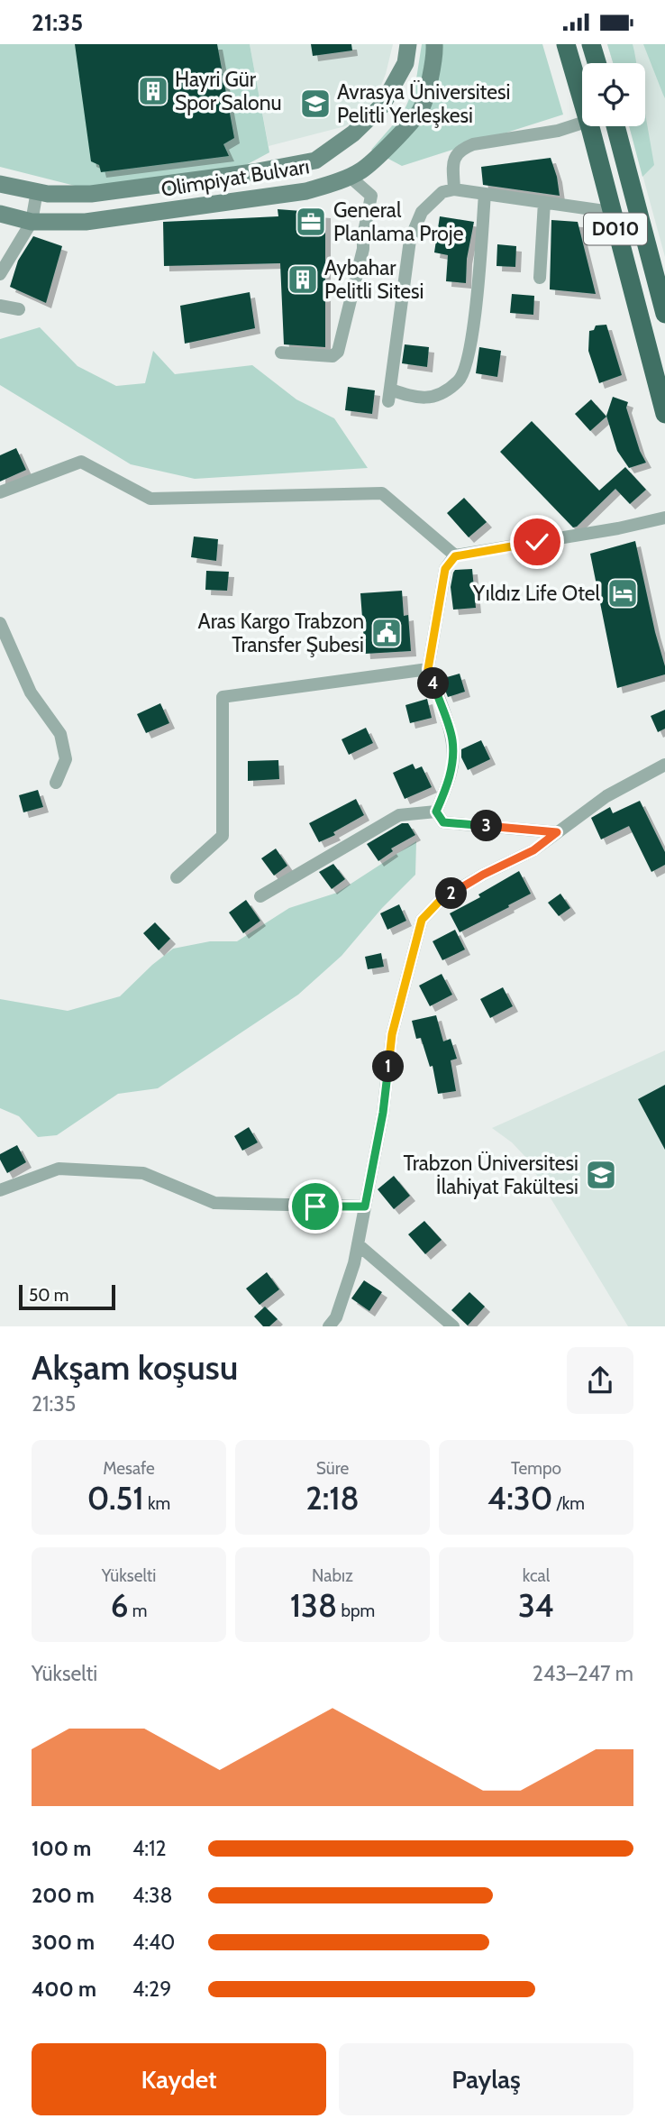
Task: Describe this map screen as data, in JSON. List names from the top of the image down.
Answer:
{
  "streets": {
    "highway": ["D010"],
    "main road": ["Olimpiyat Bulvarı"]
  },
  "places": {
    "building": ["Hayri Gür Spor Salonu", "Aybahar Pelitli Sitesi"],
    "school or university": ["Avrasya Üniversitesi Pelitli Yerleşkesi", "Trabzon Üniversitesi İlahiyat Fakültesi"],
    "office": ["General Planlama Proje"],
    "hotel": ["Yıldız Life Otel"],
    "public building": ["Aras Kargo Trabzon Transfer Şubesi"]
  },
  "scale_bar": "50 m",
  "page": {
    "status": "21:35",
    "pins": [
      "4",
      "3",
      "2",
      "1"
    ],
    "scale": "50 m",
    "heading": ["Akşam koşusu", "21:35"],
    "stats": [
      ["Mesafe", "0.51 km"],
      ["Süre", "2:18"],
      ["Tempo", "4:30 /km"],
      ["Yükselti", "6 m"],
      ["Nabız", "138 bpm"],
      ["kcal", "34"]
    ],
    "chart": ["Yükselti", "243–247 m"],
    "list": [
      {
        "name": "100 m",
        "note": "4:12"
      },
      {
        "name": "200 m",
        "note": "4:38"
      },
      {
        "name": "300 m",
        "note": "4:40"
      },
      {
        "name": "400 m",
        "note": "4:29"
      }
    ],
    "buttons": ["Kaydet", "Paylaş"]
  }
}
